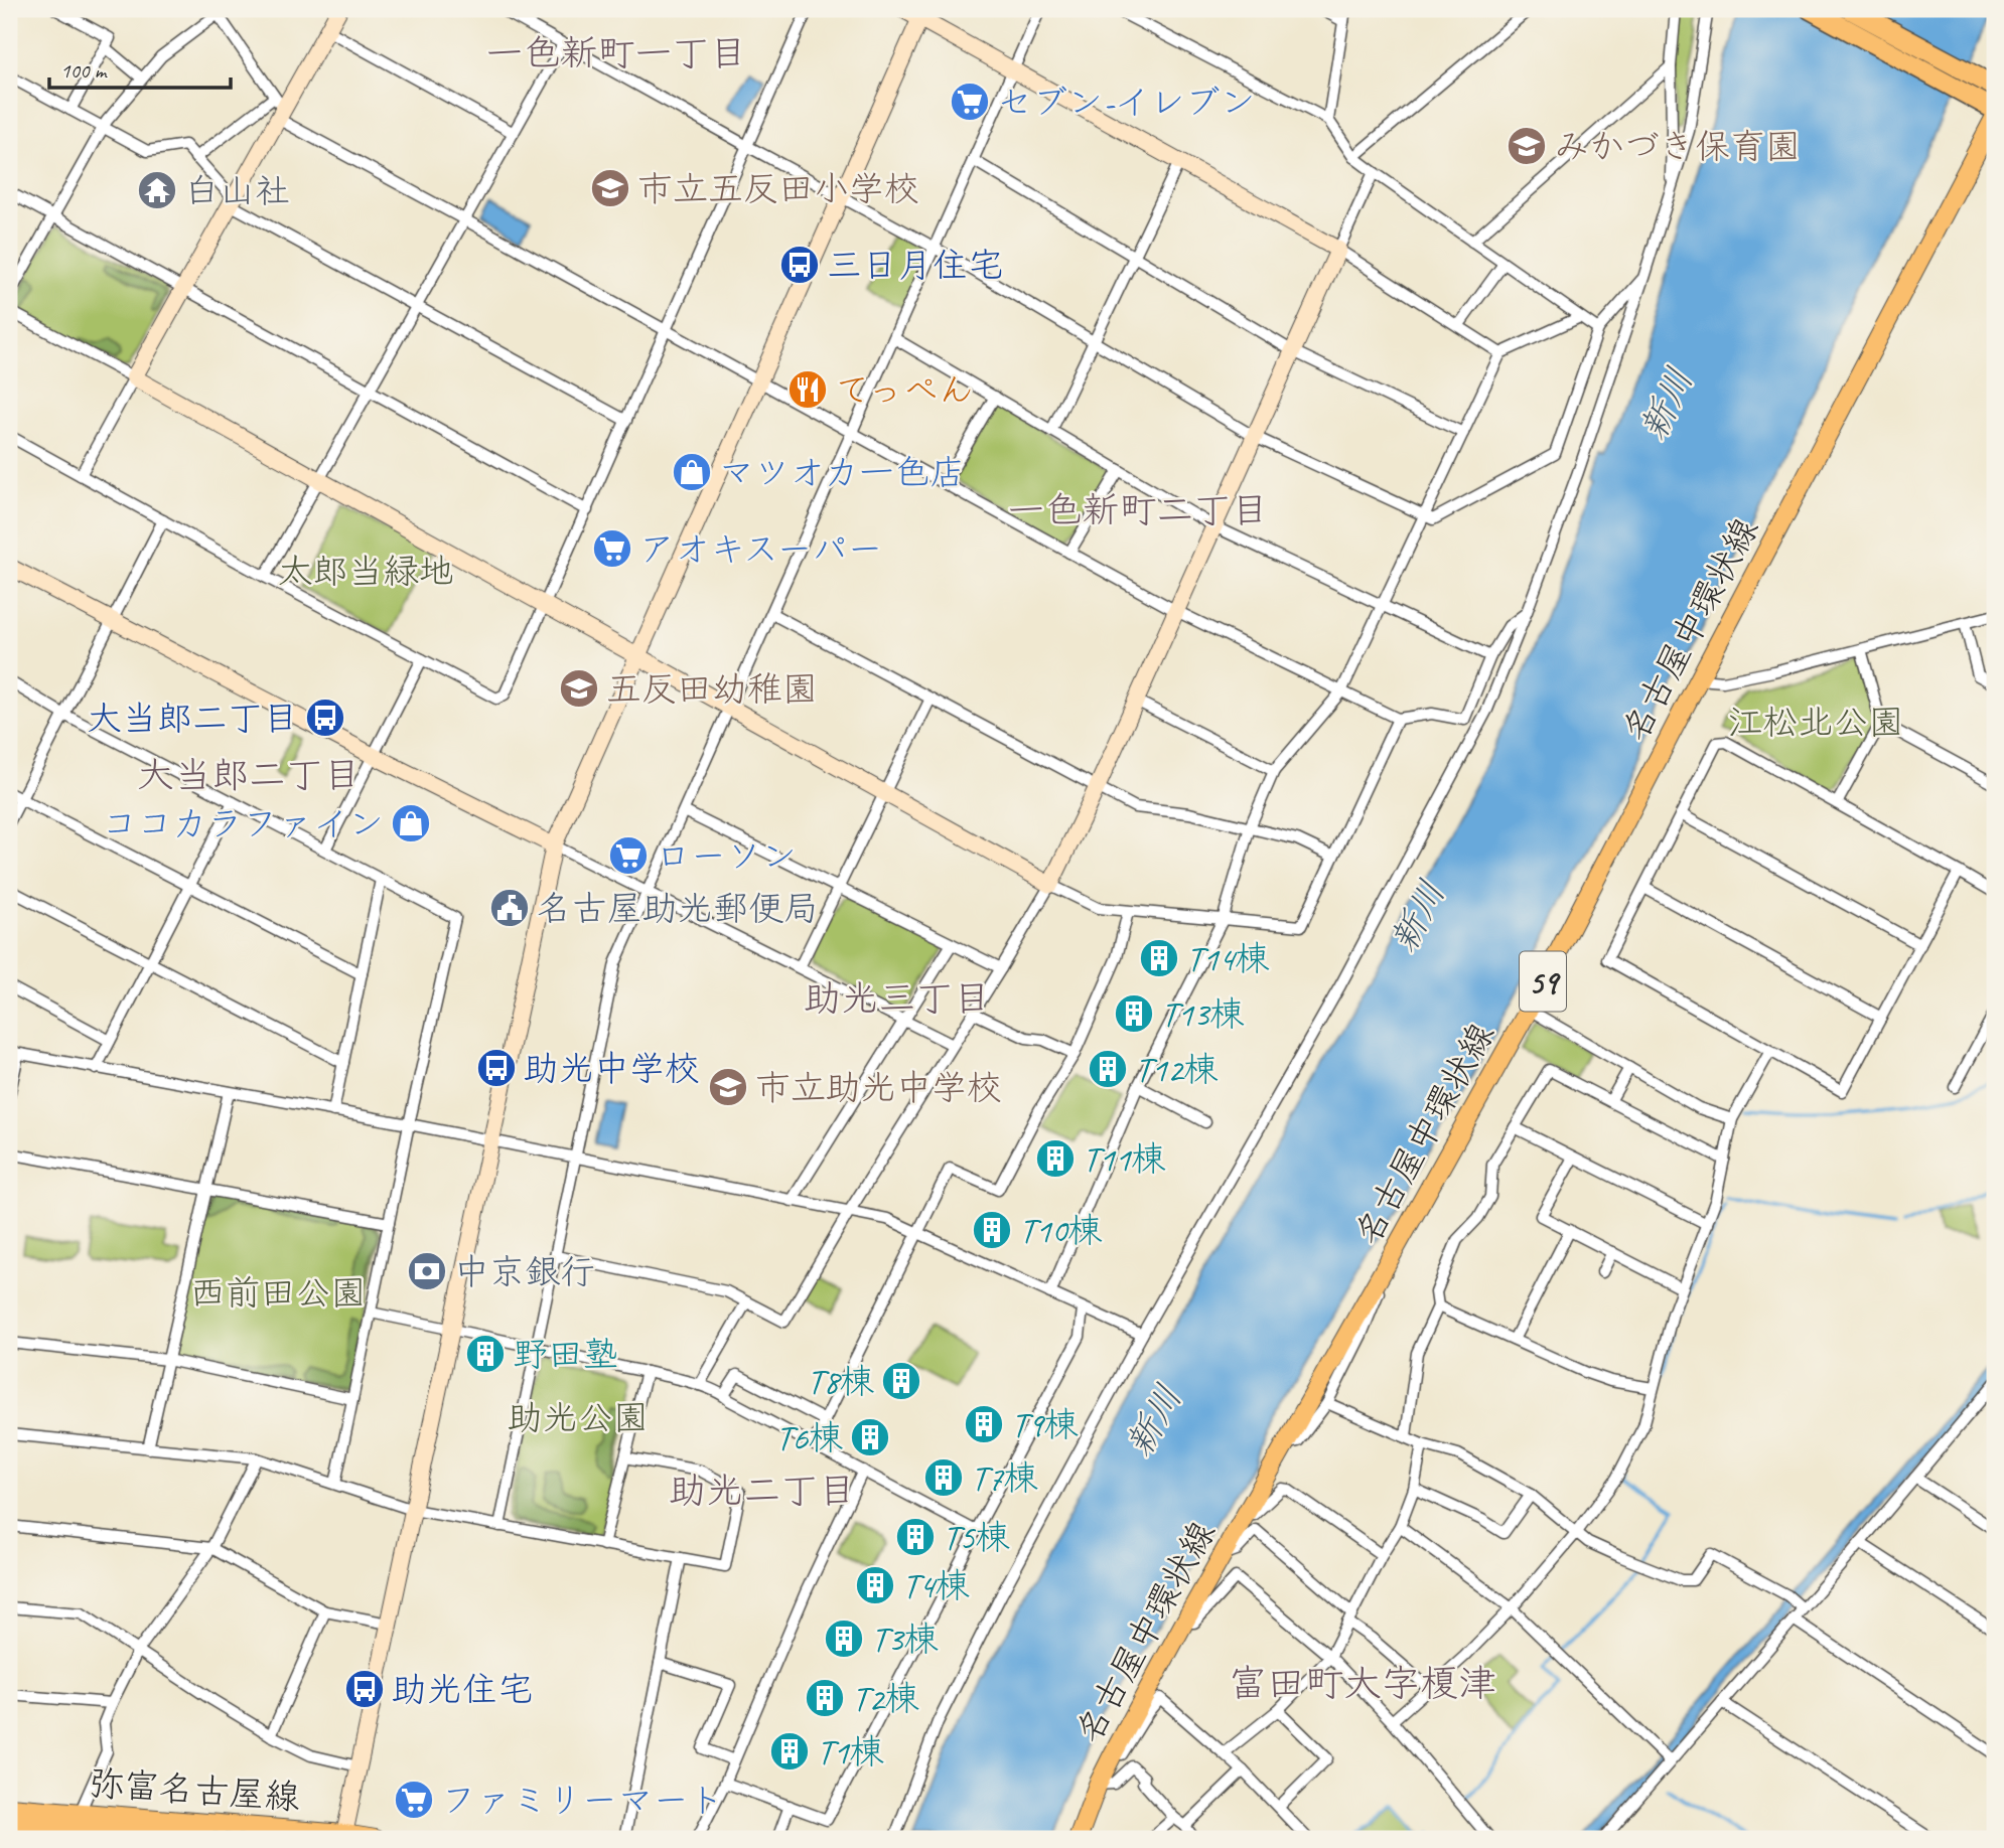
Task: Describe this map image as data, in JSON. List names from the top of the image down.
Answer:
{
  "streets": {
    "main road": ["名古屋中環状線", "59", "弥富名古屋線"]
  },
  "districts": [
    "一色新町一丁目",
    "一色新町二丁目",
    "大当郎二丁目",
    "助光三丁目",
    "助光二丁目",
    "富田町大字榎津"
  ],
  "water": ["新川"],
  "parks": [
    "太郎当緑地",
    "江松北公園",
    "西前田公園",
    "助光公園"
  ],
  "places": {
    "supermarket": [
      "セブン-イレブン",
      "アオキスーパー",
      "ローソン",
      "ファミリーマート"
    ],
    "school or university": [
      "みかづき保育園",
      "市立五反田小学校",
      "五反田幼稚園",
      "市立助光中学校"
    ],
    "temple": ["白山社"],
    "bus stop": [
      "三日月住宅",
      "大当郎二丁目",
      "助光中学校",
      "助光住宅"
    ],
    "restaurant": ["てっぺん"],
    "shop": ["マツオカ一色店", "ココカラファイン"],
    "public building": ["名古屋助光郵便局"],
    "building": [
      "T14棟",
      "T13棟",
      "T12棟",
      "T11棟",
      "T10棟",
      "野田塾",
      "T8棟",
      "T9棟",
      "T6棟",
      "T7棟",
      "T5棟",
      "T4棟",
      "T3棟",
      "T2棟",
      "T1棟"
    ],
    "bank": ["中京銀行"]
  },
  "scale_bar": "100 m"
}
